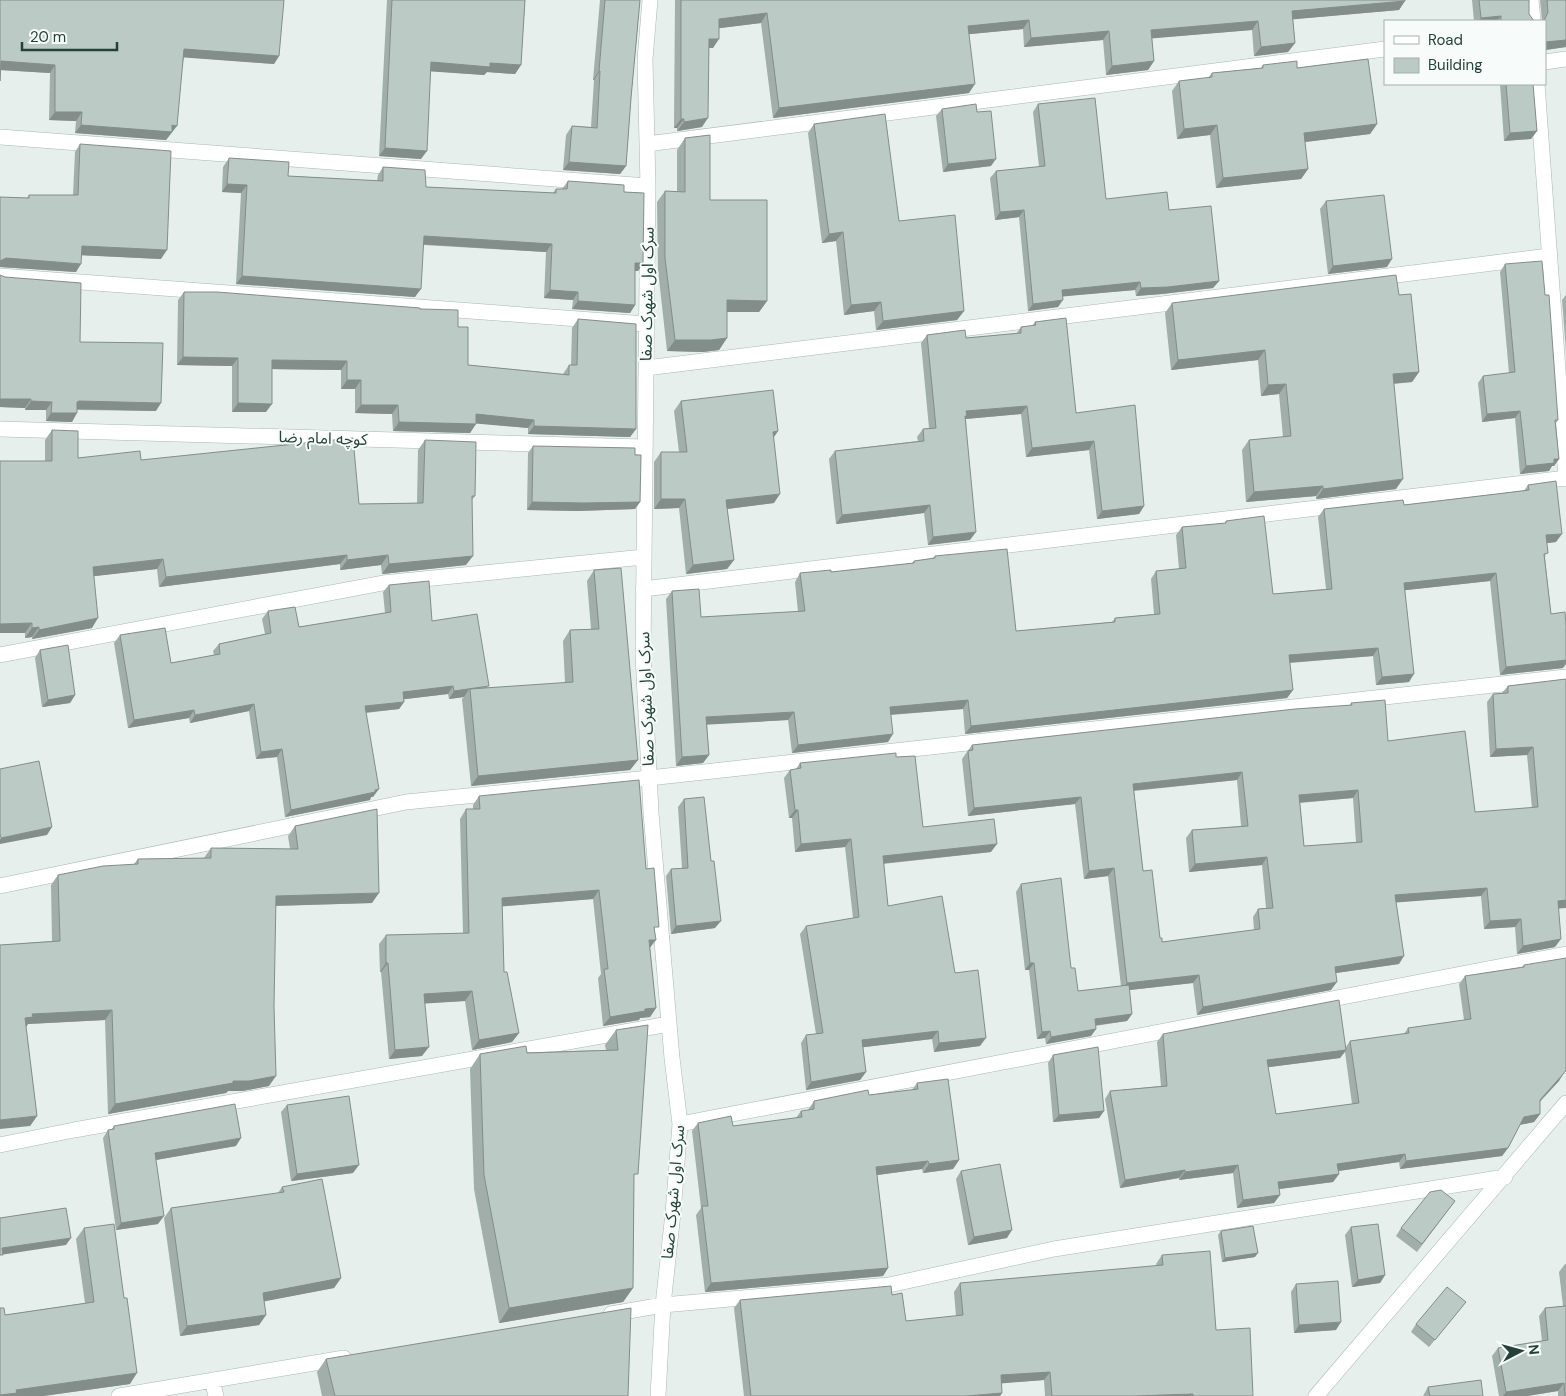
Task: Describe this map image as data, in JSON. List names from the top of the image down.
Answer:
{
  "streets": {
    "street": ["سرک اول شهرک صفا", "کوچه امام رضا"]
  },
  "crossings": [
    ["سرک اول شهرک صفا", "کوچه امام رضا"]
  ],
  "legend": ["Road", "Building"],
  "scale_bar": "20 m",
  "north": "right"
}
